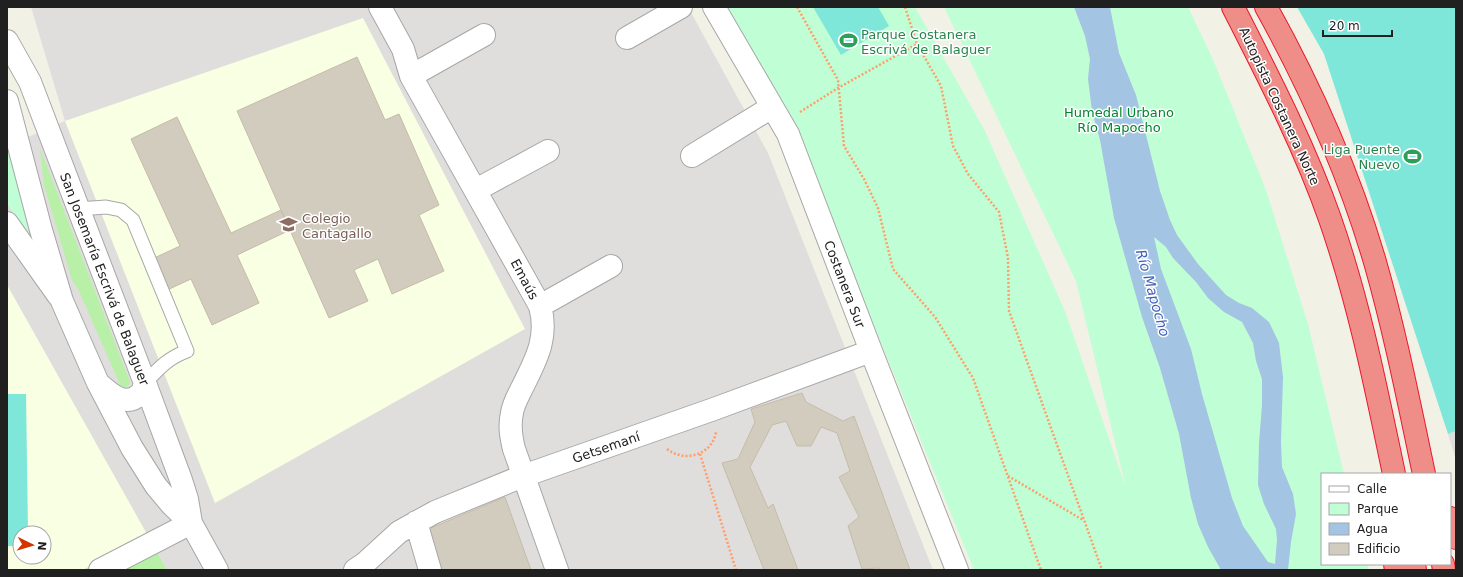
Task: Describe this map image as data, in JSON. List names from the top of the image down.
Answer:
{
  "streets": {
    "highway": ["Autopista Costanera Norte"],
    "street": [
      "San Josemaría Escrivá de Balaguer",
      "Emaús",
      "Costanera Sur",
      "Getsemaní"
    ]
  },
  "crossings": [
    ["Emaús", "Getsemaní"],
    ["Costanera Sur", "Getsemaní"]
  ],
  "water": ["Río Mapocho"],
  "parks": ["Humedal Urbano Río Mapocho"],
  "places": {
    "sports": ["Parque Costanera Escrivá de Balaguer", "Liga Puente Nuevo"],
    "school or university": ["Colegio Cantagallo"]
  },
  "legend": [
    "Calle",
    "Parque",
    "Agua",
    "Edificio"
  ],
  "scale_bar": "20 m",
  "north": "right"
}
